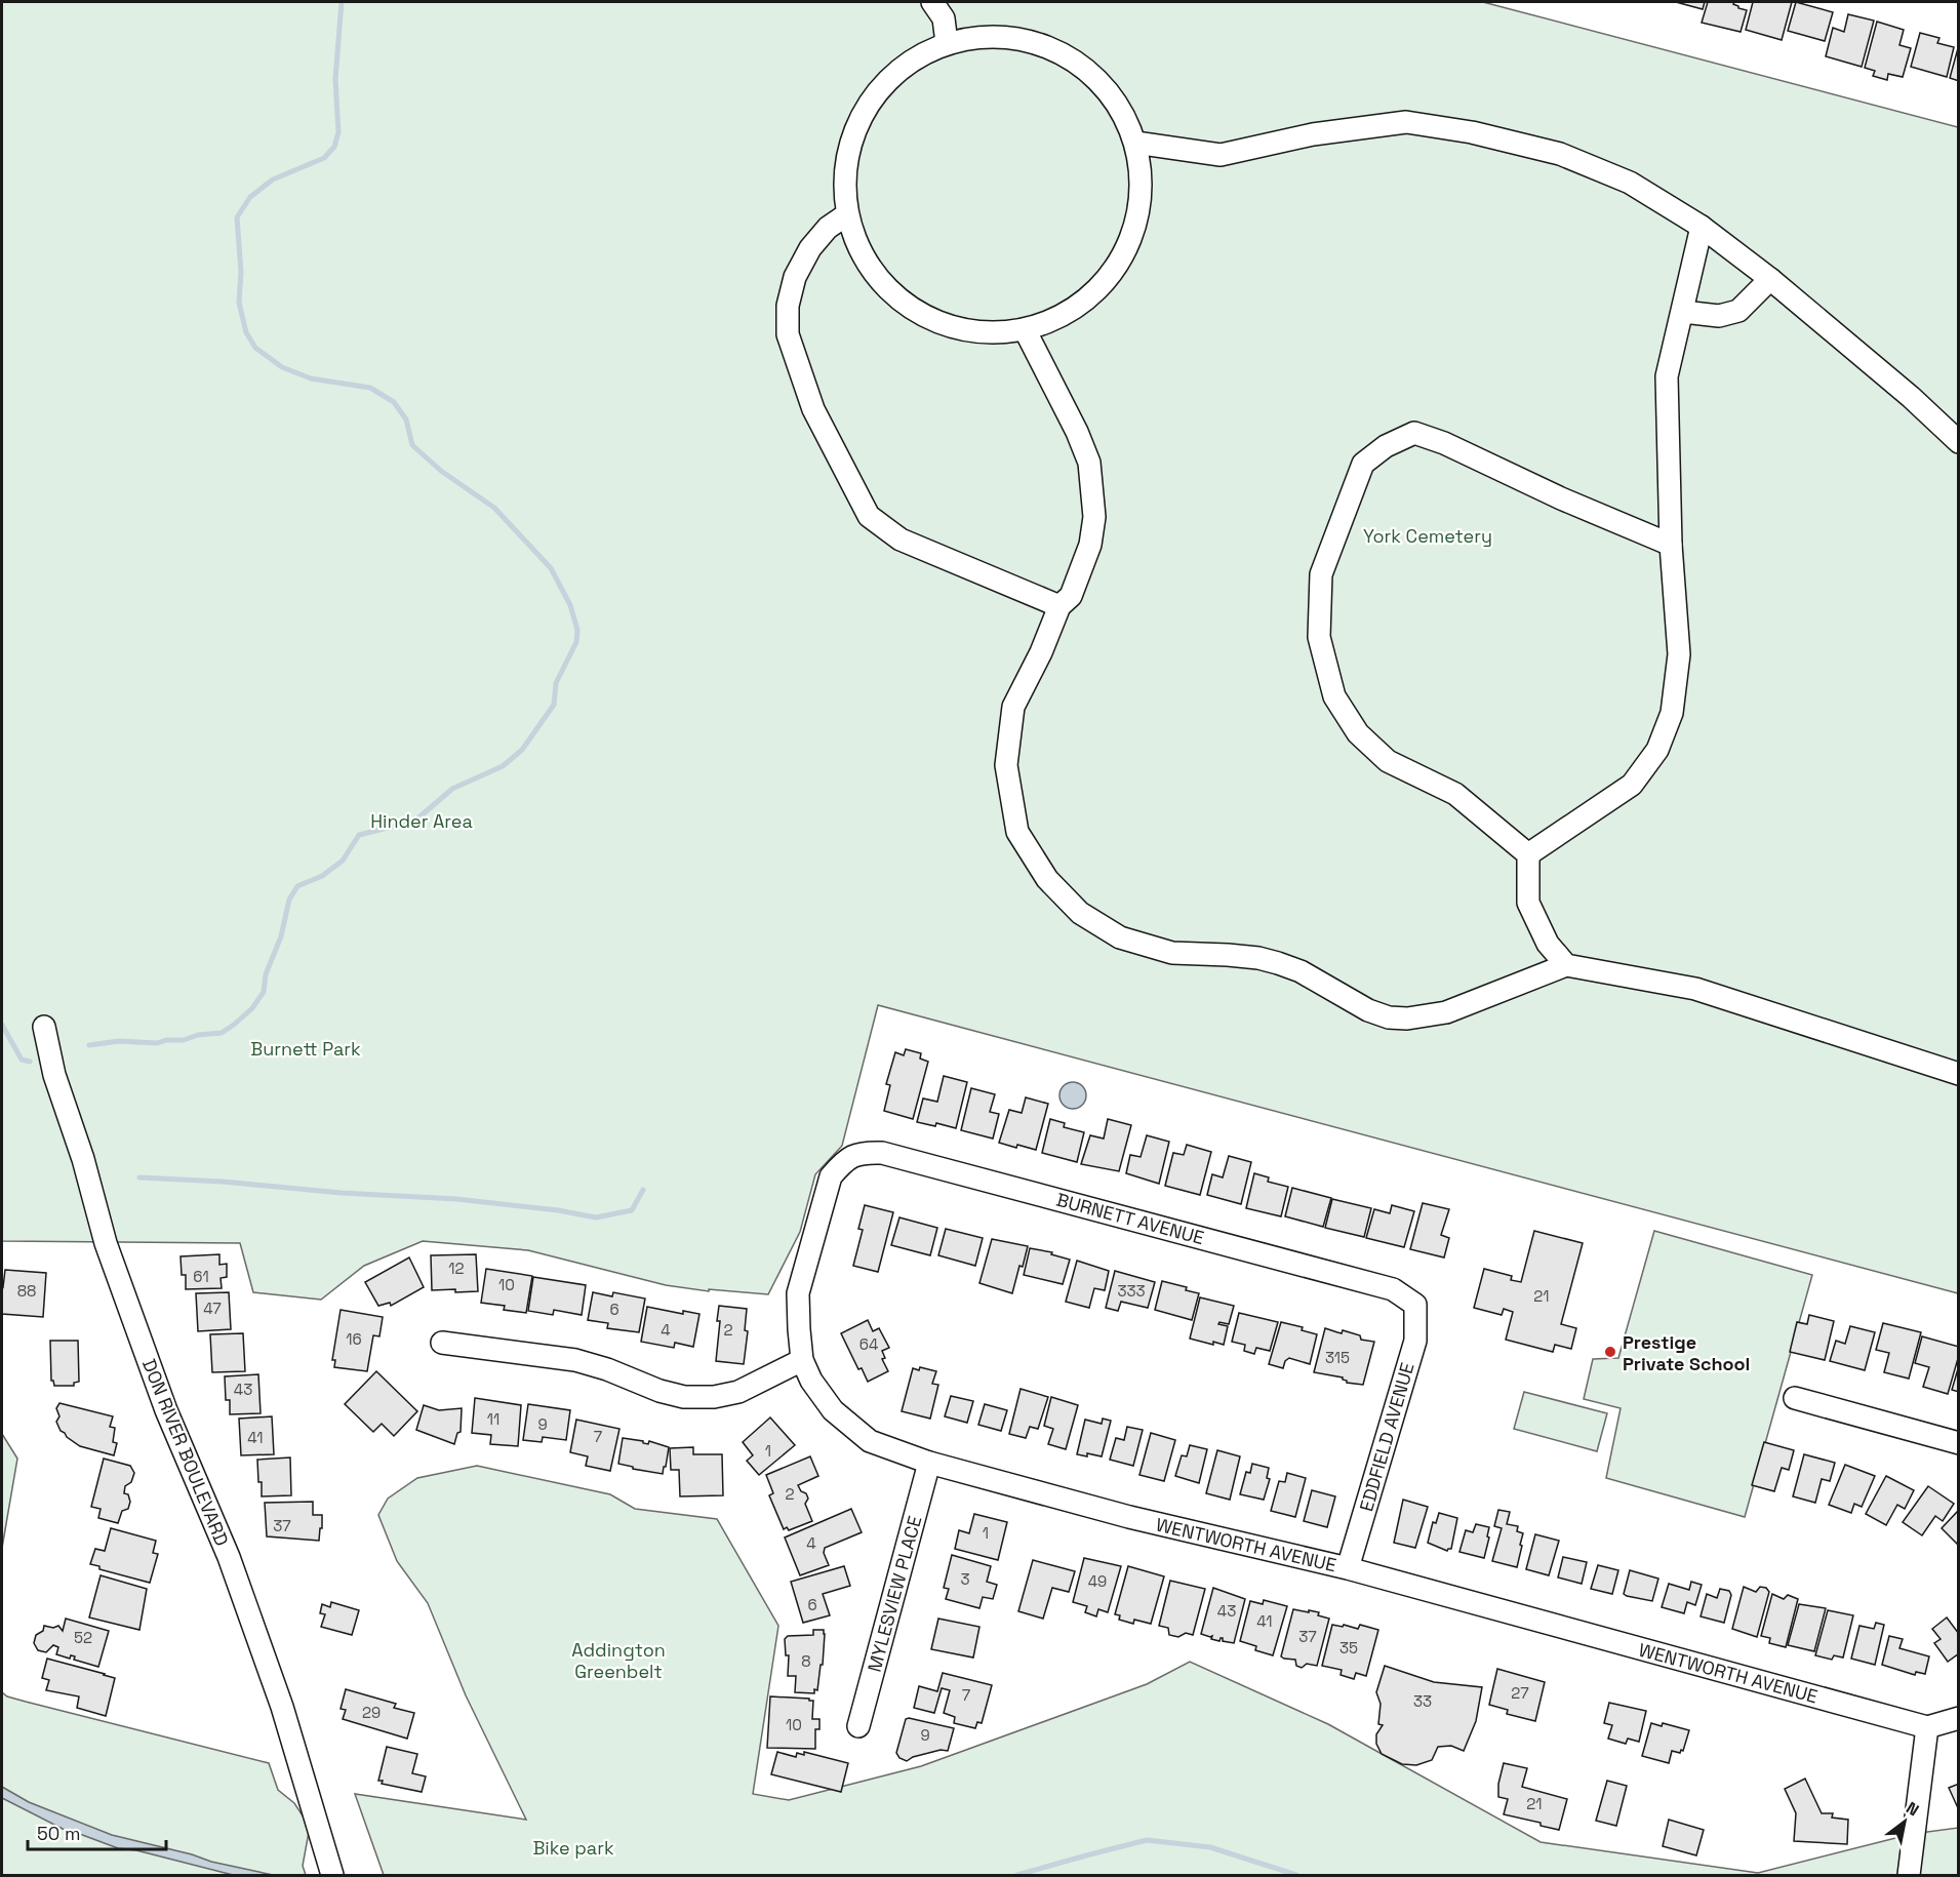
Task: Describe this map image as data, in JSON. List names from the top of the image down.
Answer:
{
  "streets": {
    "street": [
      "BURNETT AVENUE",
      "EDDFIELD AVENUE",
      "DON RIVER BOULEVARD",
      "WENTWORTH AVENUE",
      "MYLESVIEW PLACE"
    ]
  },
  "crossings": [
    ["BURNETT AVENUE", "EDDFIELD AVENUE"],
    ["BURNETT AVENUE", "WENTWORTH AVENUE"],
    ["EDDFIELD AVENUE", "WENTWORTH AVENUE"],
    ["WENTWORTH AVENUE", "MYLESVIEW PLACE"]
  ],
  "parks": [
    "York Cemetery",
    "Hinder Area",
    "Burnett Park",
    "Addington Greenbelt",
    "Bike park"
  ],
  "places": ["Prestige Private School"],
  "house_numbers": [
    "12",
    "61",
    "10",
    "88",
    "333",
    "21",
    "47",
    "6",
    "4",
    "2",
    "16",
    "64",
    "315",
    "43",
    "11",
    "9",
    "7",
    "41",
    "1",
    "2",
    "37",
    "1",
    "4",
    "3",
    "49",
    "6",
    "43",
    "41",
    "37",
    "52",
    "35",
    "8",
    "27",
    "7",
    "33",
    "29",
    "10",
    "9",
    "21"
  ],
  "scale_bar": "50 m",
  "north": "top right"
}
